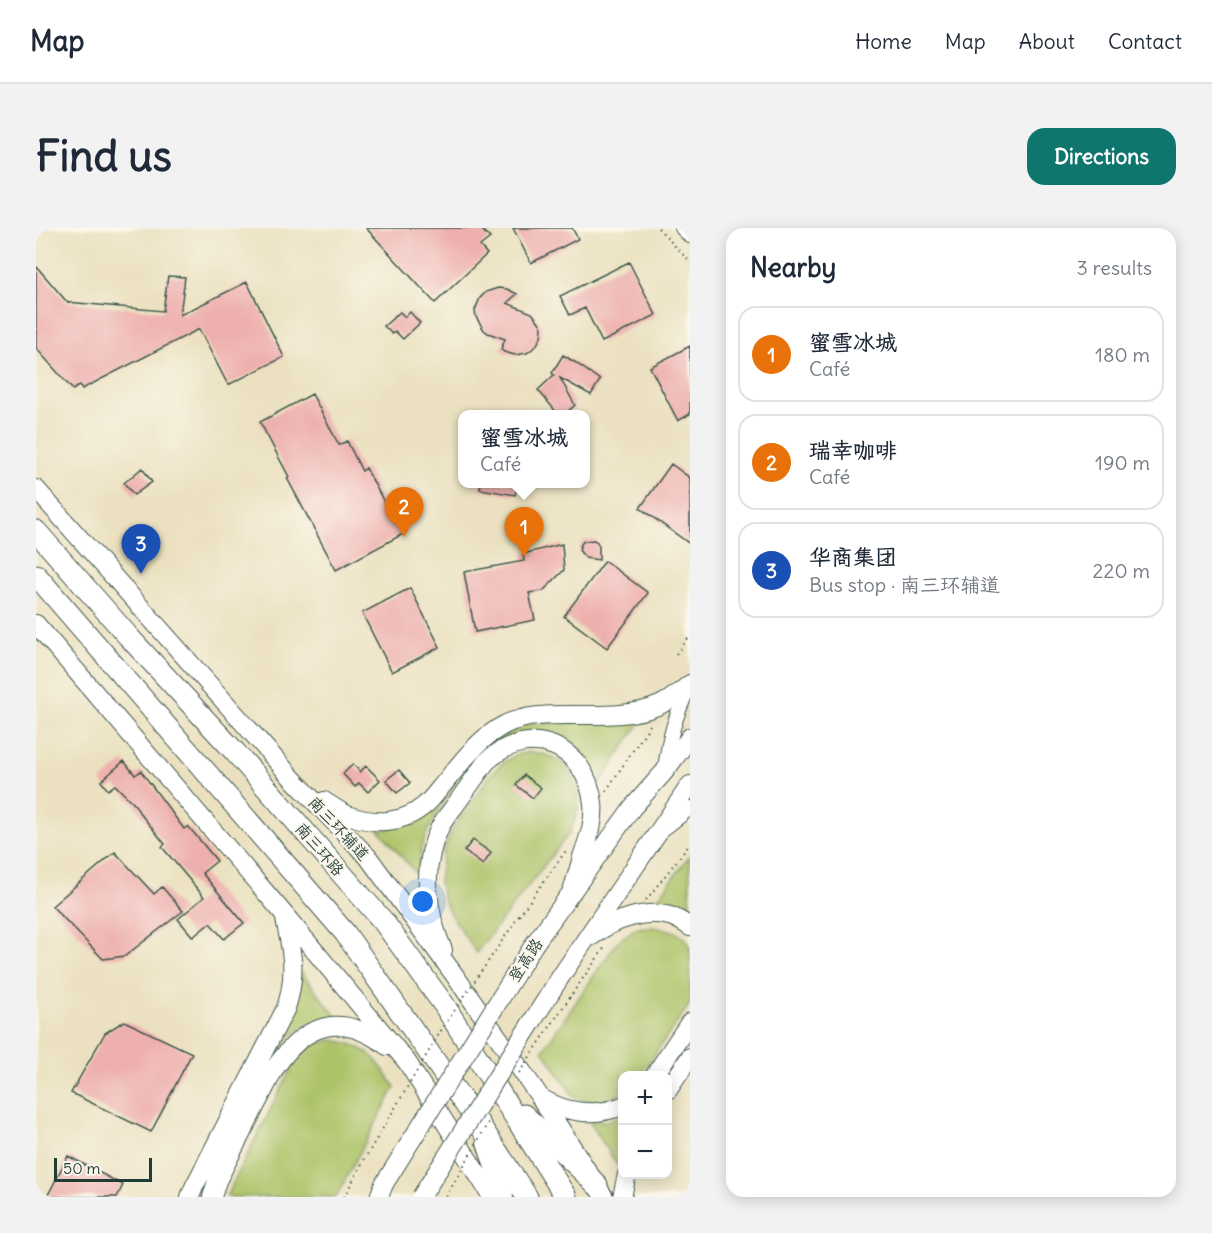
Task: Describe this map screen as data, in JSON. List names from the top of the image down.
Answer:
{
  "streets": {
    "highway": ["南三环路"],
    "main road": ["南三环辅道", "登高路"]
  },
  "scale_bar": "50 m",
  "page": {
    "header": "Map",
    "nav": [
      "Home",
      "Map",
      "About",
      "Contact"
    ],
    "buttons": "Directions",
    "title": "Find us",
    "heading": ["Nearby", "3 results"],
    "list": [
      {
        "mark": "1",
        "name": "蜜雪冰城",
        "note": "Café",
        "value": "180 m"
      },
      {
        "mark": "2",
        "name": "瑞幸咖啡",
        "note": "Café",
        "value": "190 m"
      },
      {
        "mark": "3",
        "name": "华商集团",
        "note": "Bus stop · 南三环辅道",
        "value": "220 m"
      }
    ],
    "popup": ["蜜雪冰城", "Café"],
    "pins": ["2", "1", "3"],
    "map_buttons": ["+", "−"],
    "scale": "50 m"
  }
}
